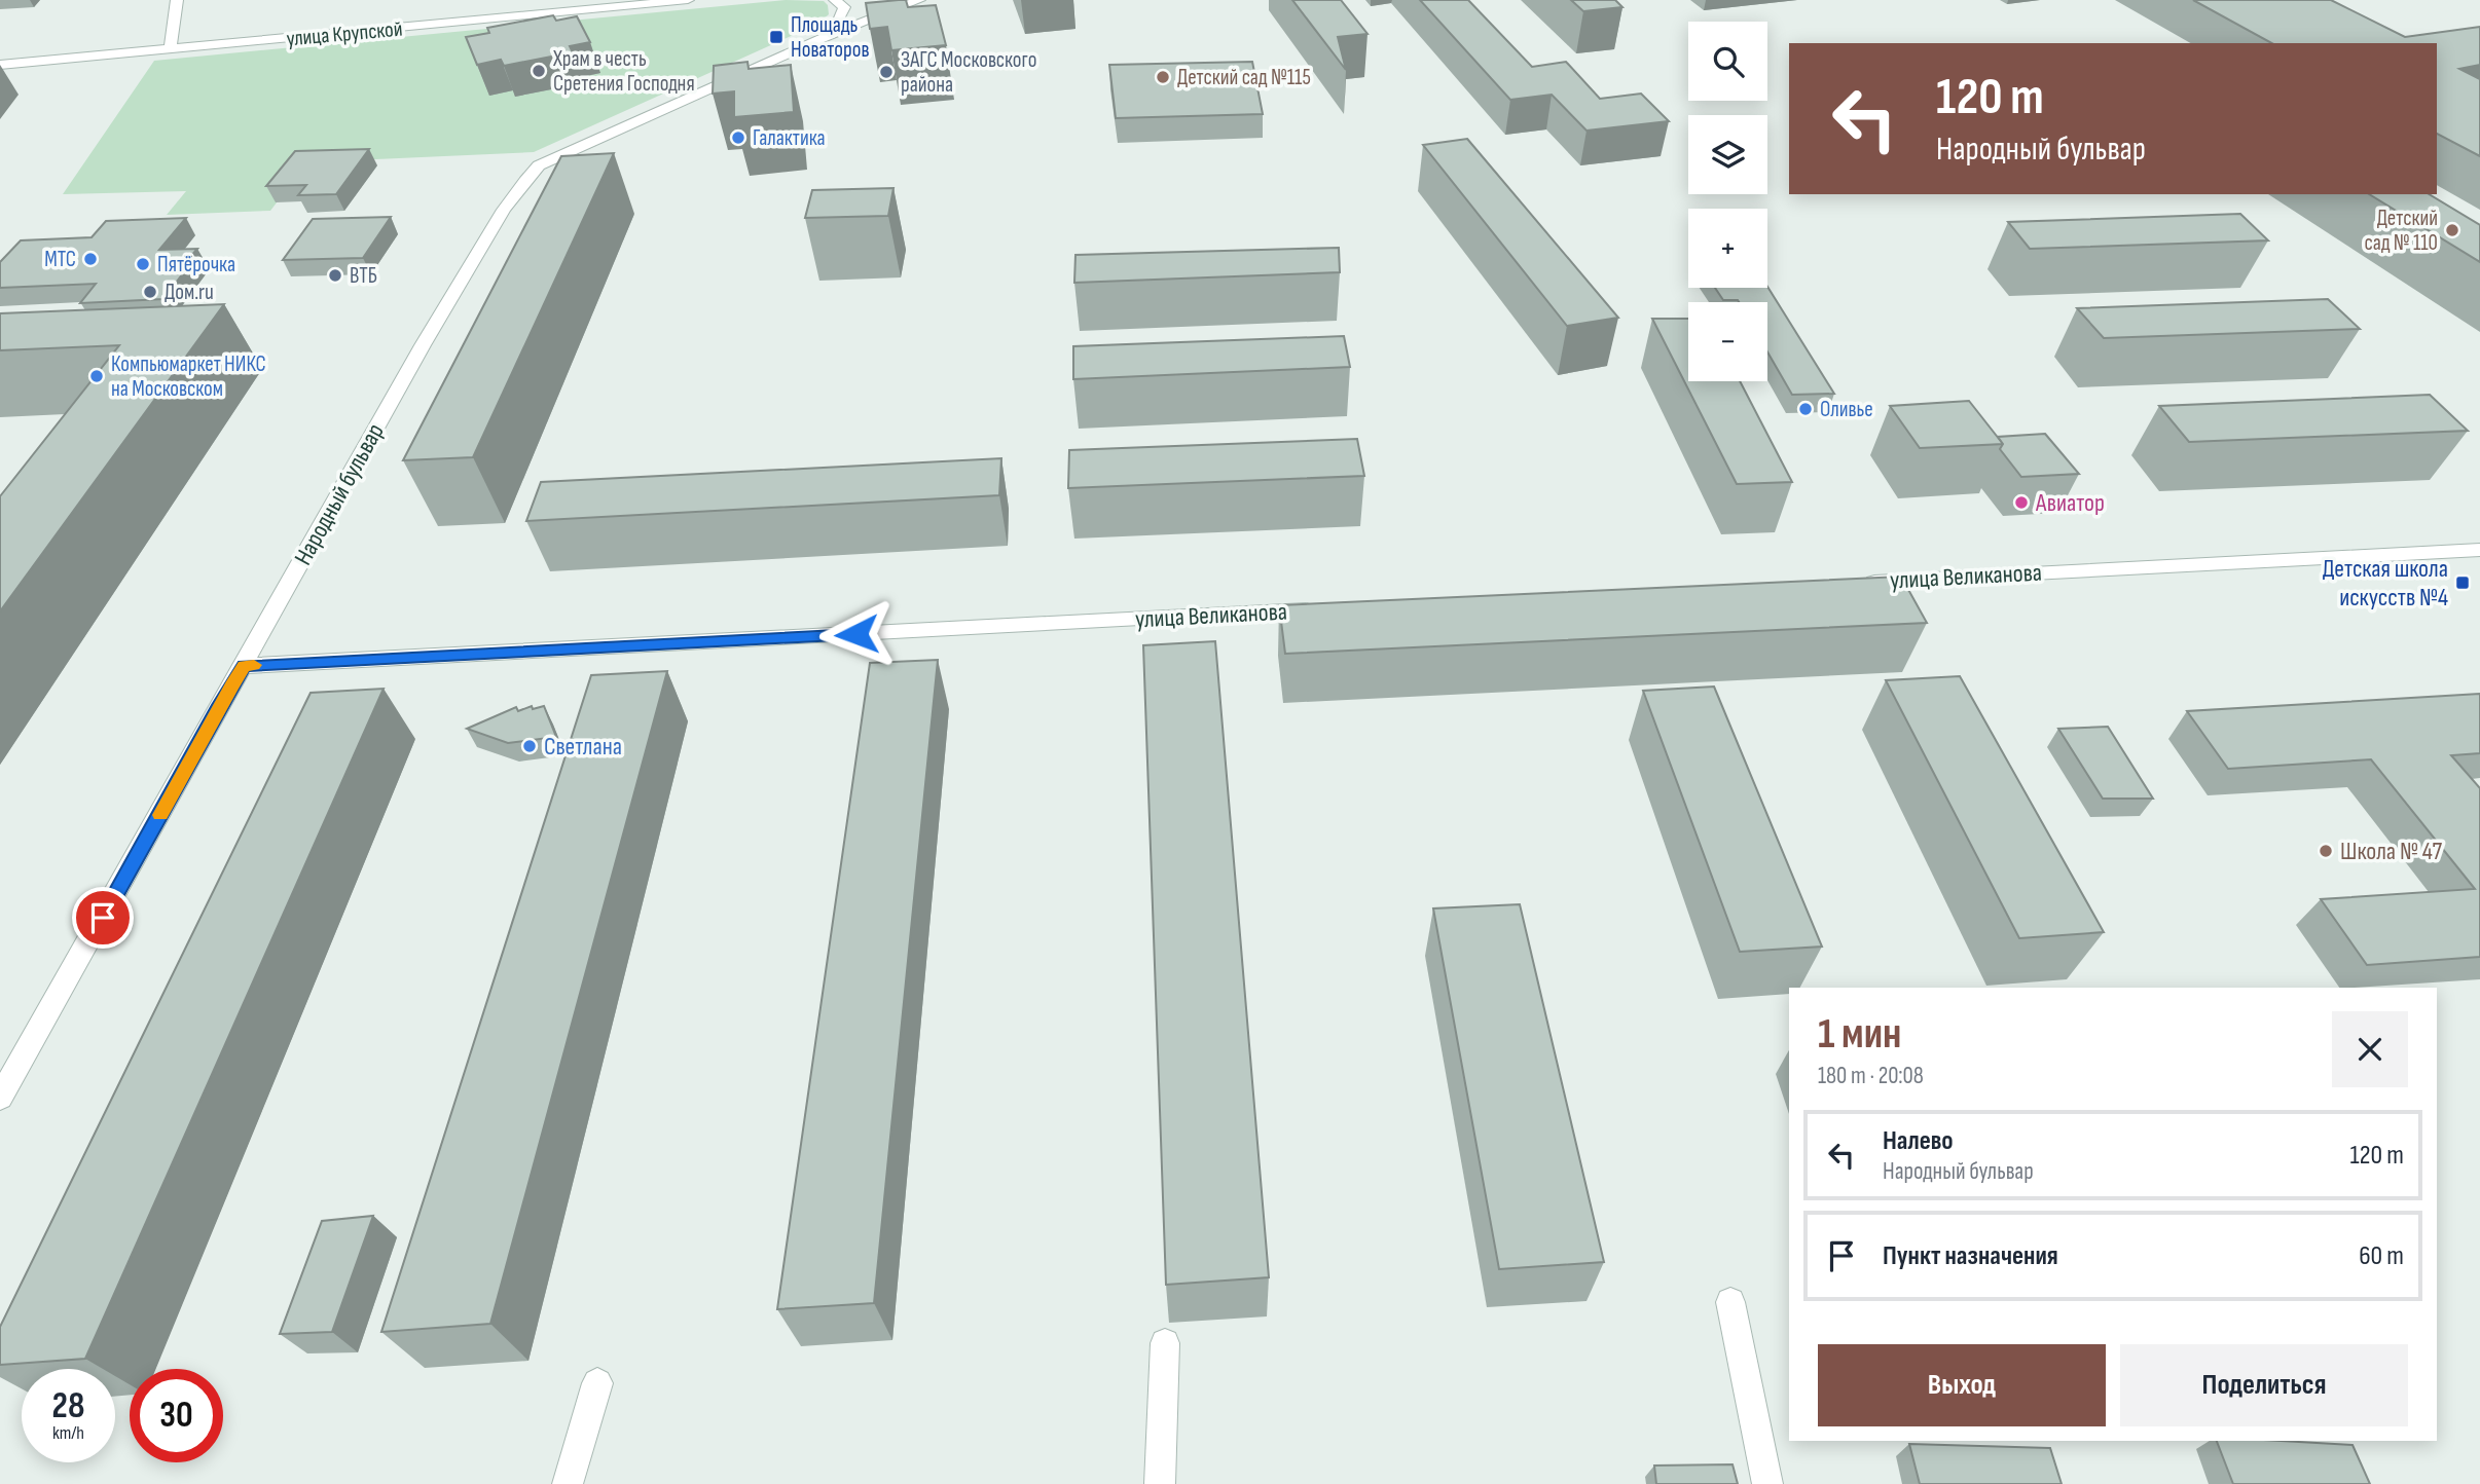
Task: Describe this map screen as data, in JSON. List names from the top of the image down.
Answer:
{
  "streets": {
    "street": ["улица Крупской", "Народный бульвар", "улица Великанова"]
  },
  "crossings": [
    ["Народный бульвар", "улица Великанова"]
  ],
  "places": {
    "transit": ["Площадь Новаторов", "Детская школа искусств №4"],
    "other": [
      "Храм в честь Сретения Господня",
      "ЗАГС Московского района",
      "Детский сад №115",
      "Галактика",
      "Детский сад № 110",
      "МТС",
      "Пятёрочка",
      "ВТБ",
      "Дом.ru",
      "Компьюмаркет НИКС на Московском",
      "Оливье",
      "Авиатор",
      "Светлана",
      "Школа № 47"
    ]
  },
  "page": {
    "map_buttons": ["+", "−"],
    "turn": ["120 m", "Народный бульвар"],
    "heading": ["1 мин", "180 m · 20:08"],
    "list": [
      {
        "name": "Налево",
        "note": "Народный бульвар",
        "value": "120 m"
      },
      {
        "name": "Пункт назначения",
        "value": "60 m"
      }
    ],
    "buttons": ["Выход", "Поделиться"],
    "speed": "28 km/h",
    "limit": "30"
  }
}
